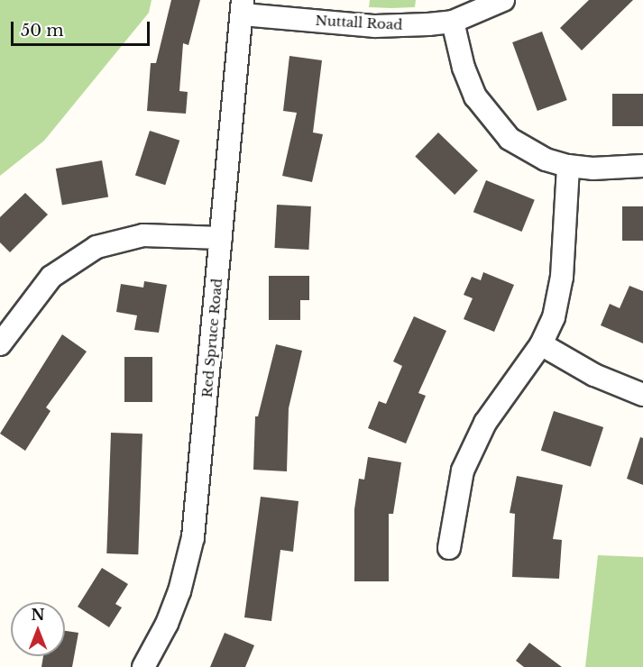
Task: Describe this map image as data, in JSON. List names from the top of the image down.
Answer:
{
  "streets": {
    "street": ["Nuttall Road", "Red Spruce Road"]
  },
  "crossings": [
    ["Nuttall Road", "Red Spruce Road"]
  ],
  "scale_bar": "50 m",
  "north": "top"
}
